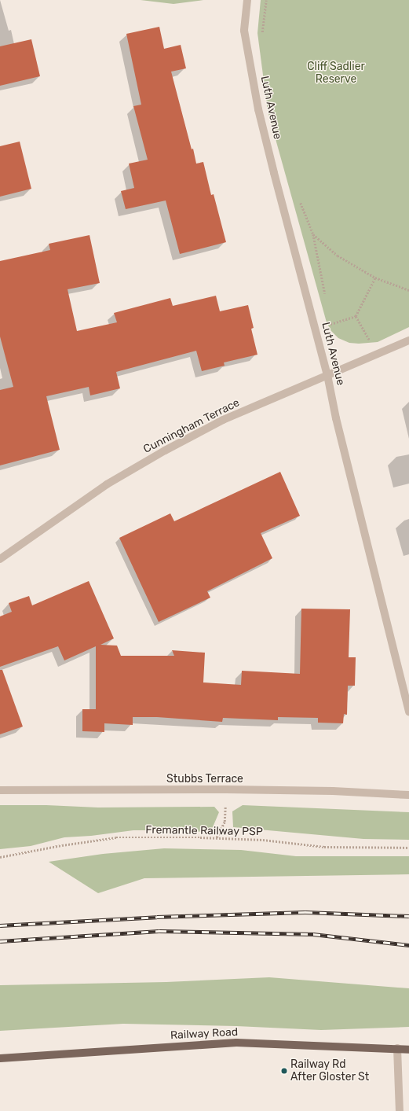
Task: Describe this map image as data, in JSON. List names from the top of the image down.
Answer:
{
  "streets": {
    "main road": ["Railway Road"],
    "street": ["Luth Avenue", "Cunningham Terrace", "Stubbs Terrace"],
    "path": ["Fremantle Railway PSP"]
  },
  "crossings": [
    ["Luth Avenue", "Cunningham Terrace"]
  ],
  "parks": ["Cliff Sadlier Reserve"],
  "places": ["Railway Rd After Gloster St"]
}
